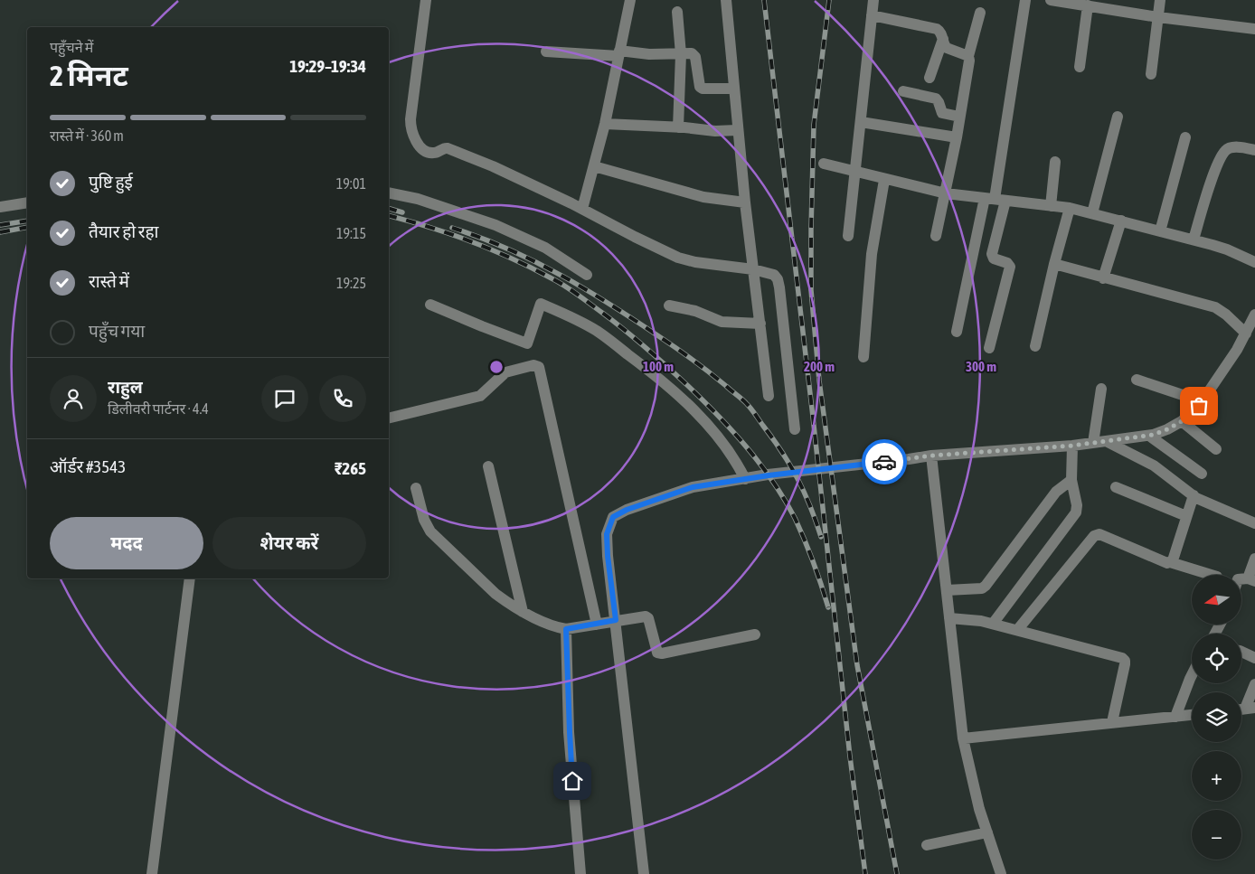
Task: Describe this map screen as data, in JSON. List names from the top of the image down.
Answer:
{
  "north": "left",
  "page": {
    "heading": ["2 मिनट", "पहुँचने में", "19:29–19:34"],
    "panel": [
      "राहुल",
      "डिलीवरी पार्टनर · 4.4",
      "ऑर्डर #3543",
      "₹265"
    ],
    "bar": "रास्ते में · 360 m",
    "list": [
      ["पुष्टि हुई", "19:01"],
      ["तैयार हो रहा", "19:15"],
      ["रास्ते में", "19:25"],
      "पहुँच गया"
    ],
    "buttons": ["मदद", "शेयर करें"],
    "map_buttons": ["+", "−"]
  },
  "rings": ["100 m", "200 m", "300 m"]
}
